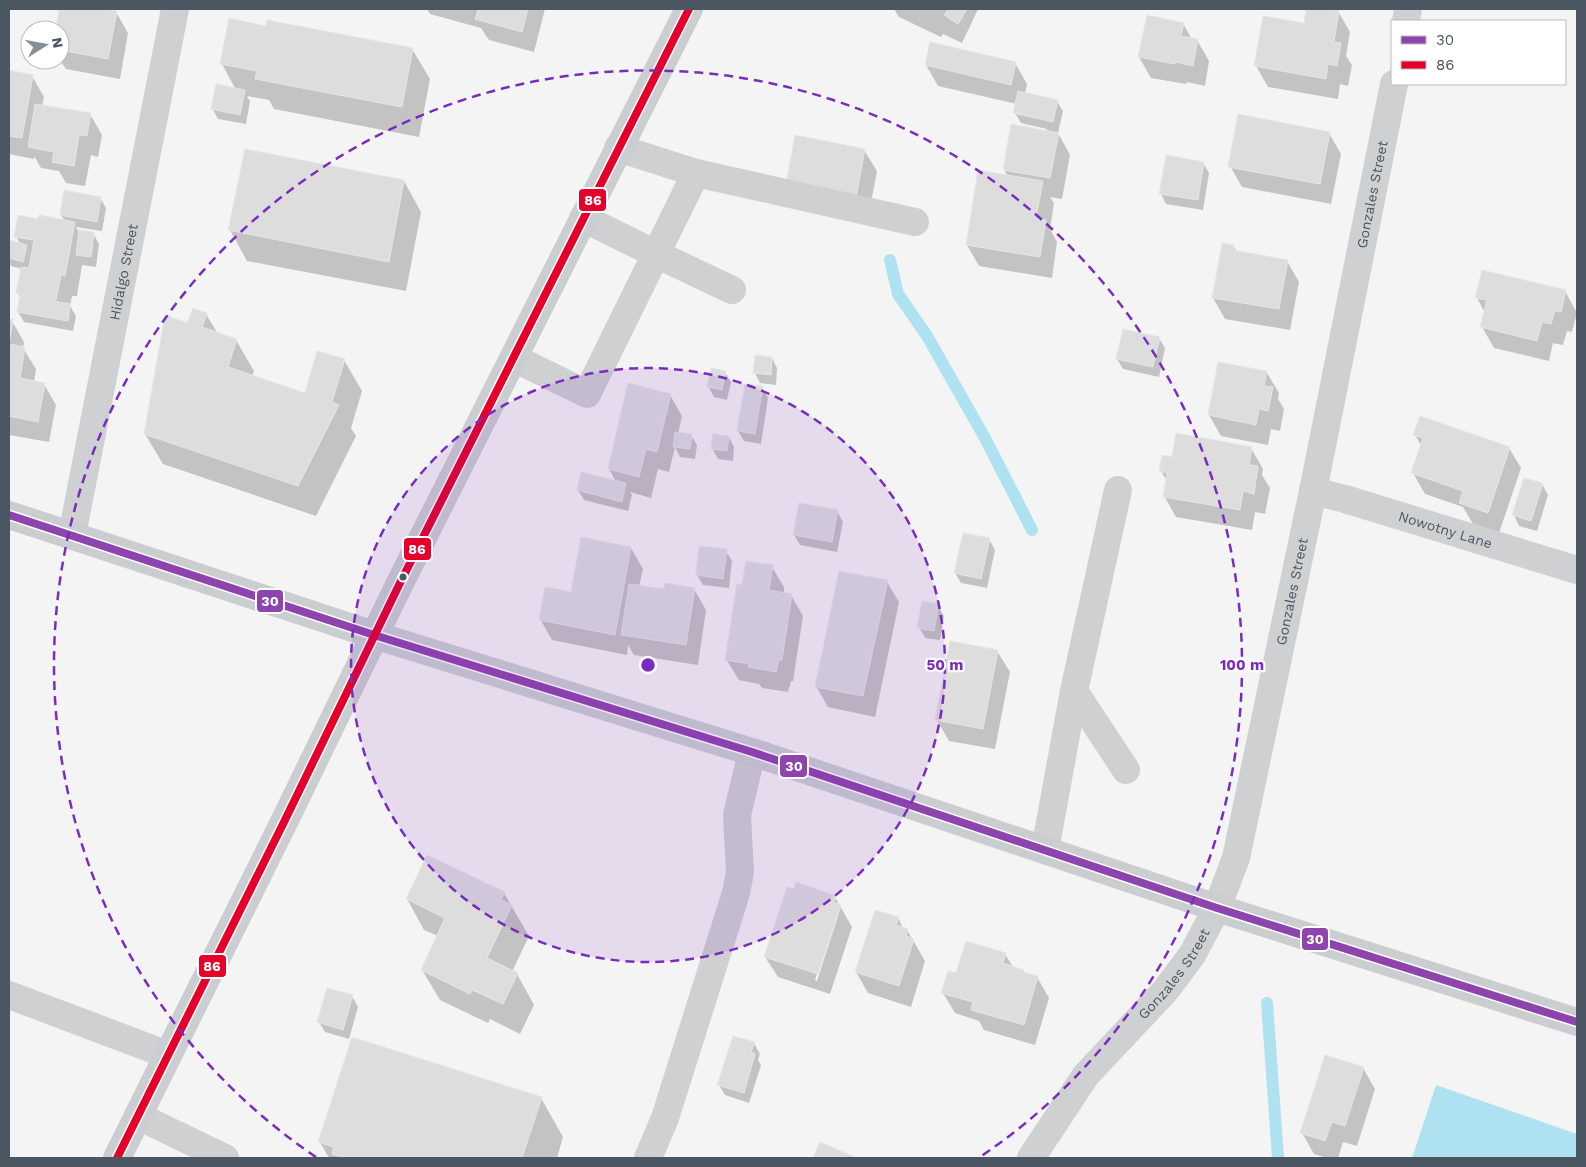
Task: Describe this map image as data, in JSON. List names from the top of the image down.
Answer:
{
  "streets": {
    "street": ["Gonzales Street", "Hidalgo Street", "Nowotny Lane"]
  },
  "crossings": [
    ["Gonzales Street", "Nowotny Lane"]
  ],
  "lines": ["transit line 86", "transit line 30"],
  "legend": ["30", "86"],
  "north": "right",
  "rings": ["50 m", "100 m"]
}
